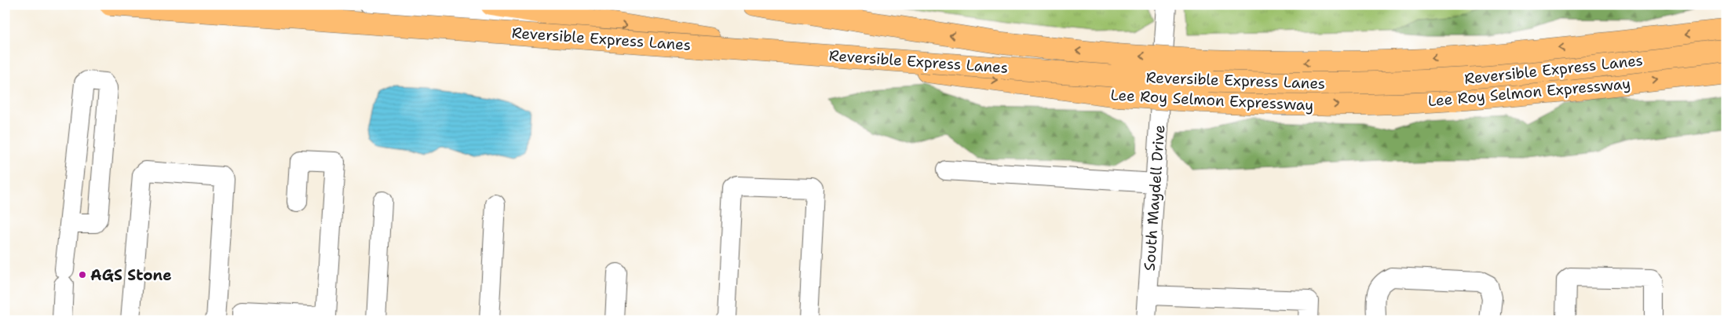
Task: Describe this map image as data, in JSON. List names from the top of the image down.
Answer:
{
  "streets": {
    "highway": ["Reversible Express Lanes", "Lee Roy Selmon Expressway"],
    "street": ["South Maydell Drive"]
  },
  "places": ["AGS Stone"]
}
